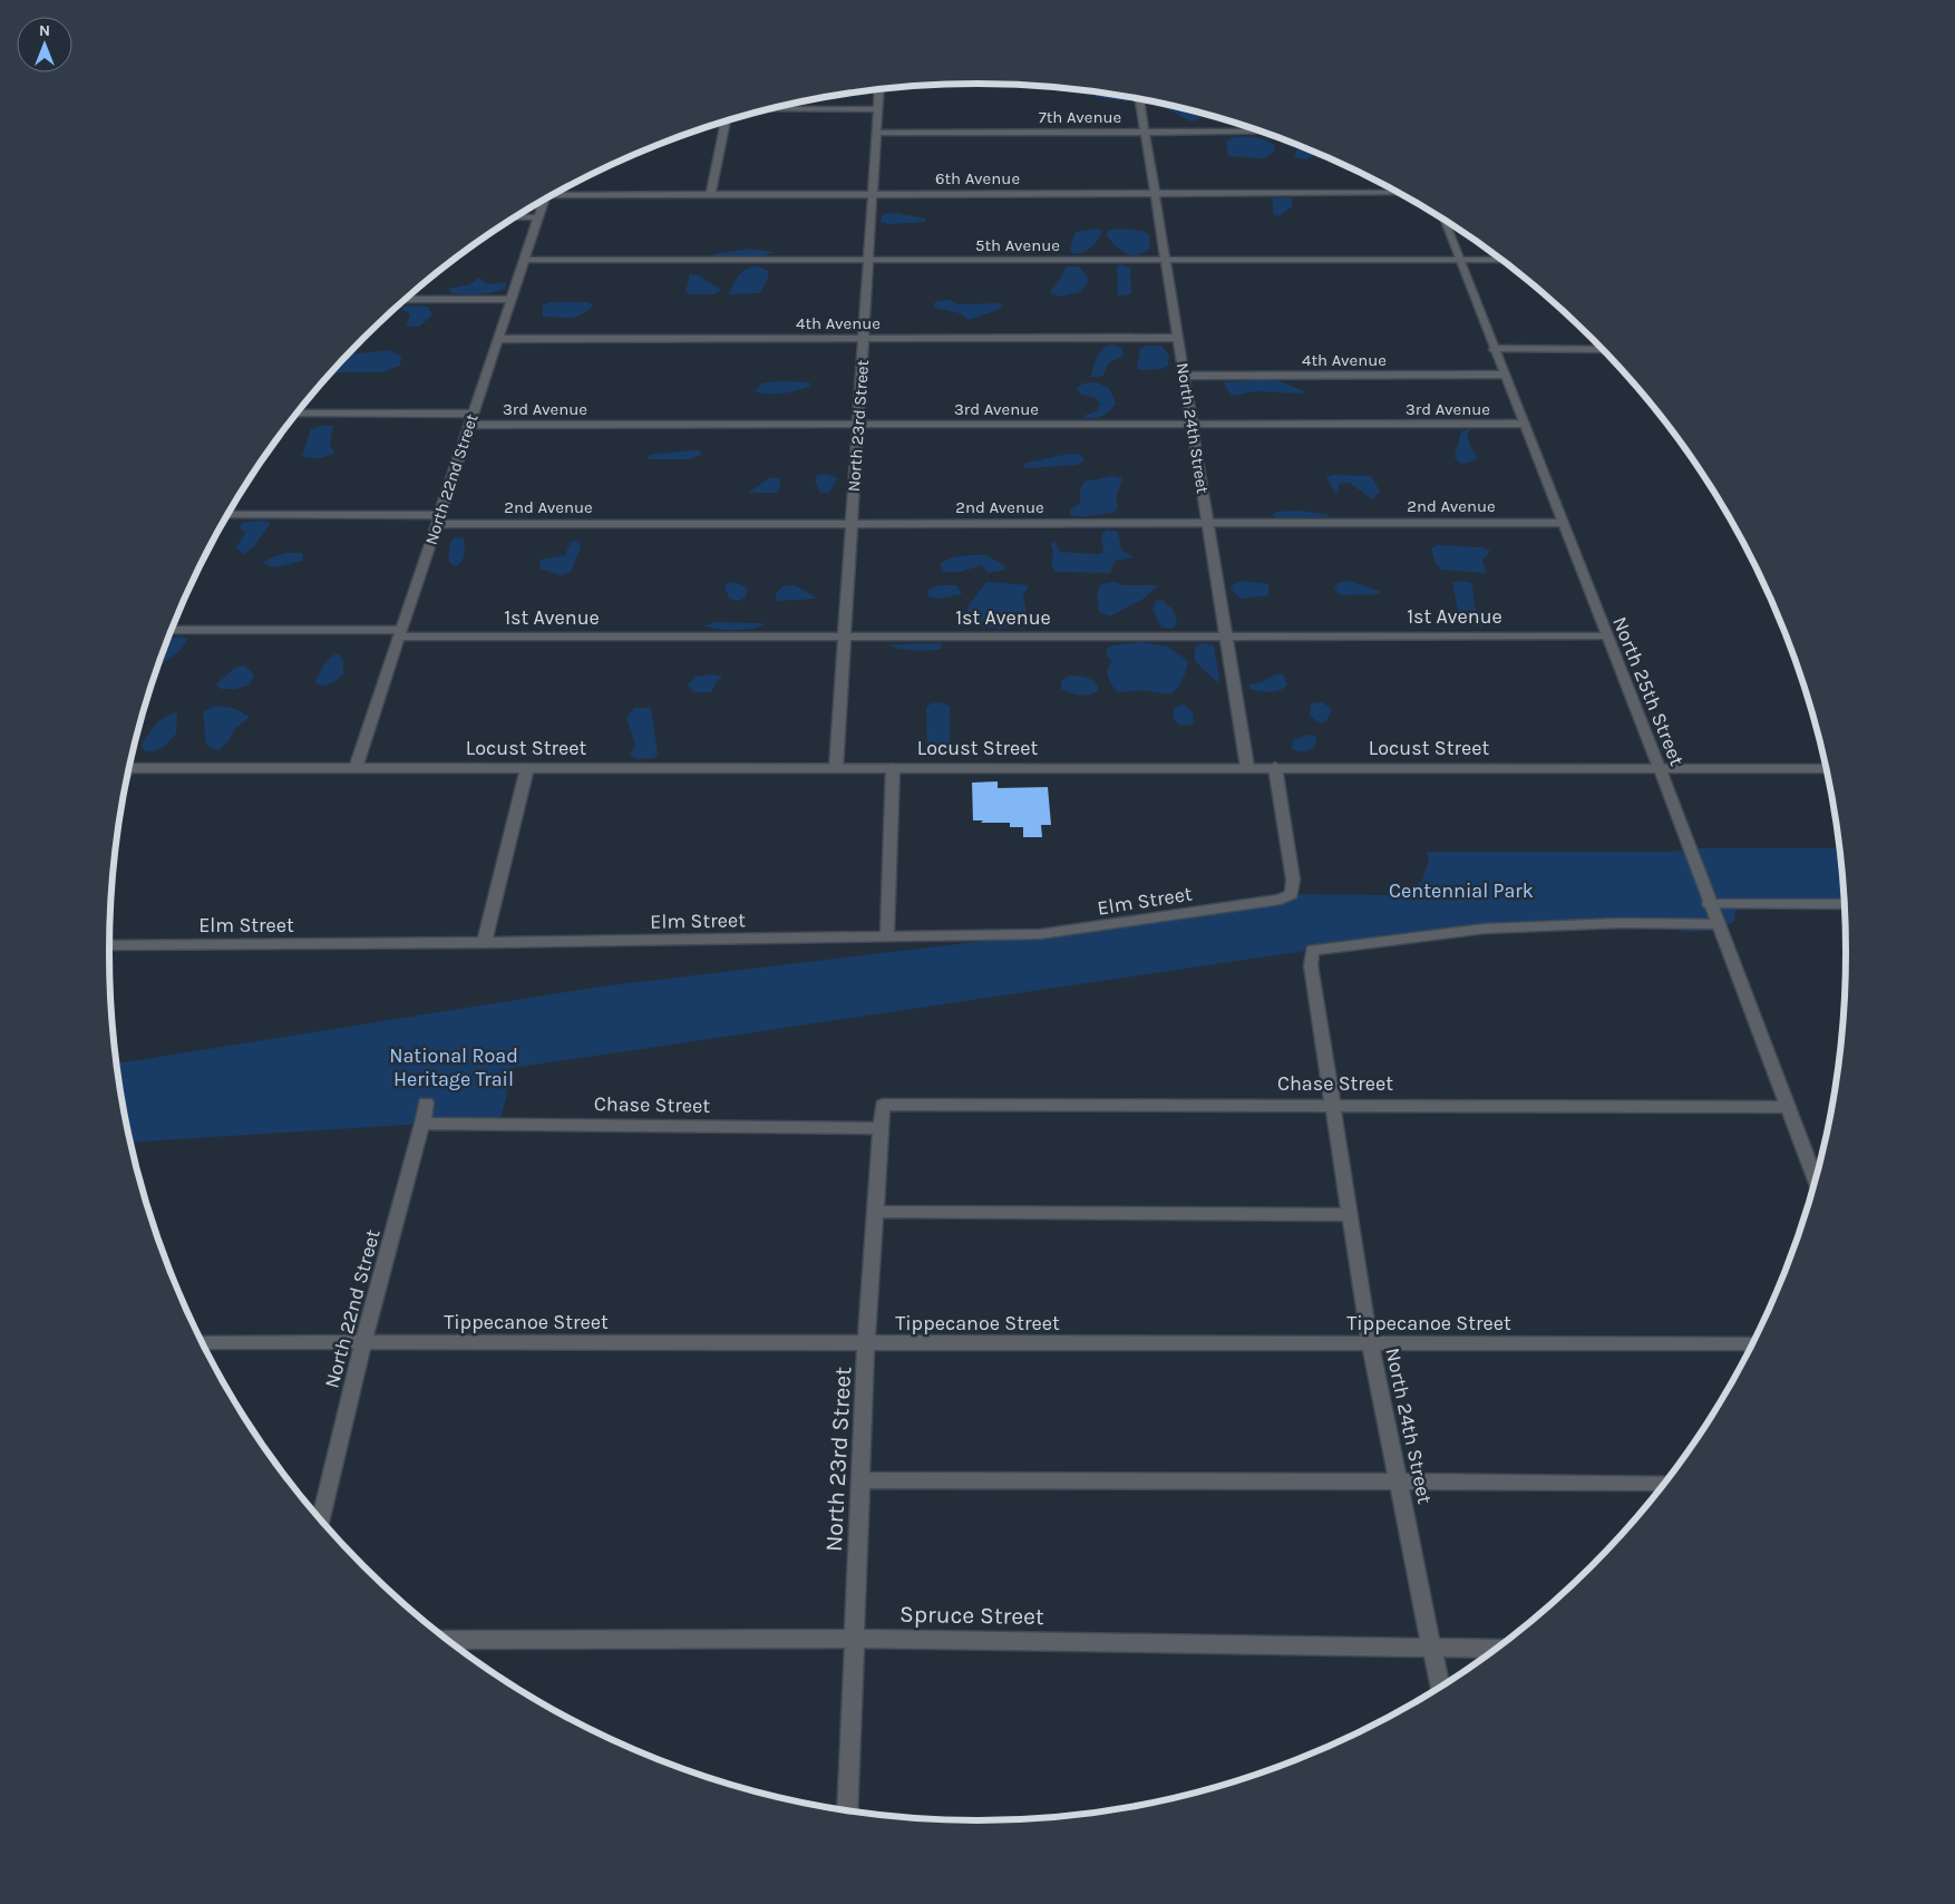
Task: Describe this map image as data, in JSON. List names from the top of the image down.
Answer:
{
  "streets": {
    "street": [
      "7th Avenue",
      "6th Avenue",
      "5th Avenue",
      "4th Avenue",
      "3rd Avenue",
      "North 23rd Street",
      "North 24th Street",
      "North 22nd Street",
      "2nd Avenue",
      "1st Avenue",
      "North 25th Street",
      "Locust Street",
      "Elm Street",
      "Chase Street",
      "Tippecanoe Street",
      "Spruce Street"
    ]
  },
  "crossings": [
    ["7th Avenue", "North 23rd Street"],
    ["7th Avenue", "North 24th Street"],
    ["6th Avenue", "North 23rd Street"],
    ["6th Avenue", "North 24th Street"],
    ["5th Avenue", "North 23rd Street"],
    ["5th Avenue", "North 24th Street"],
    ["5th Avenue", "North 22nd Street"],
    ["5th Avenue", "North 25th Street"],
    ["4th Avenue", "North 23rd Street"],
    ["4th Avenue", "North 24th Street"],
    ["4th Avenue", "North 22nd Street"],
    ["4th Avenue", "North 25th Street"],
    ["3rd Avenue", "North 23rd Street"],
    ["3rd Avenue", "North 24th Street"],
    ["3rd Avenue", "North 22nd Street"],
    ["3rd Avenue", "North 25th Street"],
    ["North 23rd Street", "2nd Avenue"],
    ["North 23rd Street", "1st Avenue"],
    ["North 23rd Street", "Locust Street"],
    ["North 23rd Street", "Chase Street"],
    ["North 23rd Street", "Tippecanoe Street"],
    ["North 23rd Street", "Spruce Street"],
    ["North 24th Street", "2nd Avenue"],
    ["North 24th Street", "1st Avenue"],
    ["North 24th Street", "North 25th Street"],
    ["North 24th Street", "Locust Street"],
    ["North 24th Street", "Chase Street"],
    ["North 24th Street", "Tippecanoe Street"],
    ["North 24th Street", "Spruce Street"],
    ["North 22nd Street", "2nd Avenue"],
    ["North 22nd Street", "1st Avenue"],
    ["North 22nd Street", "Locust Street"],
    ["North 22nd Street", "Chase Street"],
    ["North 22nd Street", "Tippecanoe Street"],
    ["2nd Avenue", "North 25th Street"],
    ["1st Avenue", "North 25th Street"],
    ["North 25th Street", "Locust Street"],
    ["North 25th Street", "Chase Street"],
    ["Locust Street", "Elm Street"]
  ],
  "parks": ["Centennial Park", "National Road Heritage Trail"],
  "north": "top"
}
